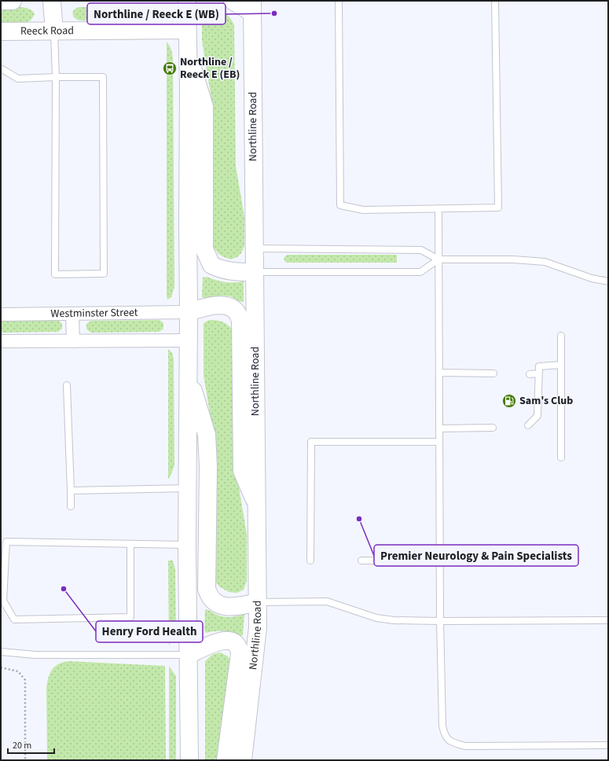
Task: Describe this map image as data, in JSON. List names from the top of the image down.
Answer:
{
  "streets": {
    "main road": ["Reeck Road", "Northline Road"],
    "street": ["Westminster Street"]
  },
  "places": {
    "other": ["Northline / Reeck E (WB)", "Premier Neurology & Pain Specialists", "Henry Ford Health"],
    "bus stop": ["Northline / Reeck E (EB)"],
    "fuel station": ["Sam's Club"]
  },
  "scale_bar": "20 m"
}
